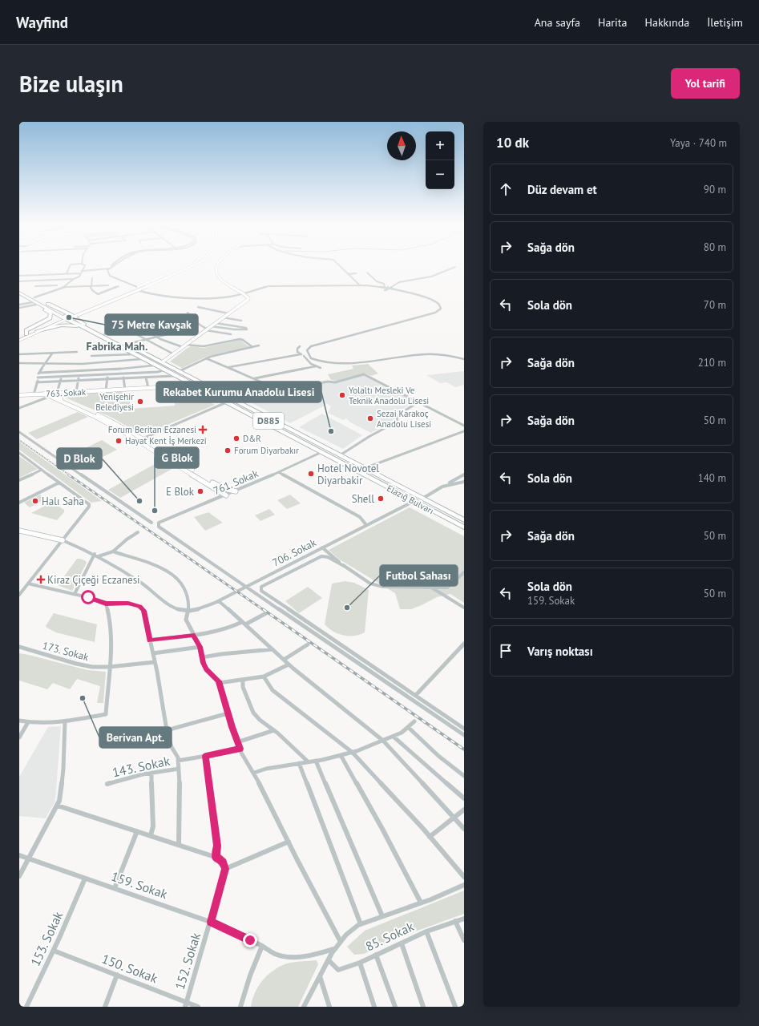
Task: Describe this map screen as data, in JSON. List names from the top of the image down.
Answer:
{
  "streets": {
    "highway": ["D885", "Elazığ Bulvarı"],
    "street": [
      "763. Sokak",
      "761. Sokak",
      "706. Sokak",
      "173. Sokak",
      "143. Sokak",
      "159. Sokak",
      "85. Sokak",
      "153. Sokak",
      "152. Sokak",
      "150. Sokak"
    ]
  },
  "crossings": [
    ["761. Sokak", "706. Sokak"],
    ["159. Sokak", "153. Sokak"],
    ["159. Sokak", "152. Sokak"],
    ["153. Sokak", "150. Sokak"],
    ["152. Sokak", "150. Sokak"]
  ],
  "districts": ["Fabrika Mah."],
  "places": {
    "other": [
      "75 Metre Kavşak",
      "Yolaltı Mesleki Ve Teknik Anadolu Lisesi",
      "Yenişehir Belediyesi",
      "Sezai Karakoç Anadolu Lisesi",
      "Rekabet Kurumu Anadolu Lisesi",
      "D&R",
      "Hayat Kent İş Merkezi",
      "Forum Diyarbakır",
      "Hotel Novotel Diyarbakir",
      "E Blok",
      "Shell",
      "Halı Saha",
      "D Blok",
      "G Blok",
      "Futbol Sahası",
      "Berivan Apt."
    ],
    "health": ["Forum Beritan Eczanesi", "Kiraz Çiçeği Eczanesi"]
  },
  "north": "top",
  "page": {
    "header": "Wayfind",
    "nav": [
      "Ana sayfa",
      "Harita",
      "Hakkında",
      "İletişim"
    ],
    "buttons": "Yol tarifi",
    "title": "Bize ulaşın",
    "heading": ["10 dk", "Yaya · 740 m"],
    "map_buttons": ["+", "−"],
    "list": [
      ["Düz devam et", "90 m"],
      ["Sağa dön", "80 m"],
      ["Sola dön", "70 m"],
      ["Sağa dön", "210 m"],
      ["Sağa dön", "50 m"],
      ["Sola dön", "140 m"],
      ["Sağa dön", "50 m"],
      ["Sola dön", "159. Sokak", "50 m"],
      "Varış noktası"
    ]
  }
}
